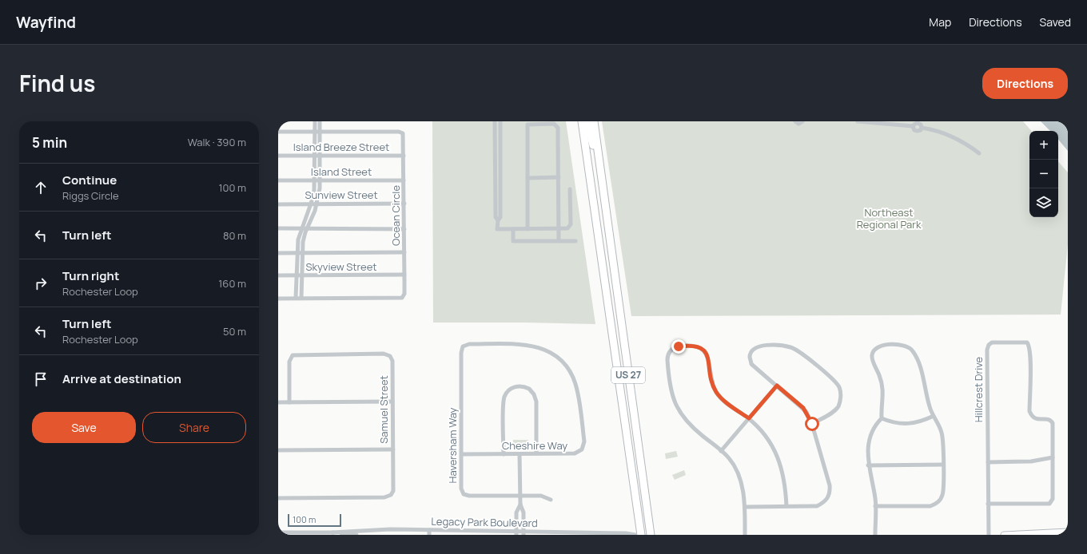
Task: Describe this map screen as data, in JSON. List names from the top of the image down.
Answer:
{
  "streets": {
    "highway": ["US 27"],
    "street": [
      "Island Breeze Street",
      "Island Street",
      "Sunview Street",
      "Ocean Circle",
      "Skyview Street",
      "Hillcrest Drive",
      "Samuel Street",
      "Haversham Way",
      "Cheshire Way",
      "Legacy Park Boulevard"
    ]
  },
  "crossings": [
    ["Island Breeze Street", "Ocean Circle"],
    ["Island Street", "Ocean Circle"],
    ["Sunview Street", "Ocean Circle"],
    ["Ocean Circle", "Skyview Street"],
    ["Haversham Way", "Cheshire Way"]
  ],
  "parks": ["Northeast Regional Park"],
  "scale_bar": "100 m",
  "page": {
    "header": "Wayfind",
    "nav": ["Map", "Directions", "Saved"],
    "title": "Find us",
    "buttons": [
      "Directions",
      ["Save", "Share"]
    ],
    "heading": ["5 min", "Walk · 390 m"],
    "map_buttons": ["+", "−"],
    "list": [
      ["Continue", "Riggs Circle", "100 m"],
      ["Turn left", "80 m"],
      ["Turn right", "Rochester Loop", "160 m"],
      ["Turn left", "Rochester Loop", "50 m"],
      "Arrive at destination"
    ],
    "scale": "100 m"
  }
}
